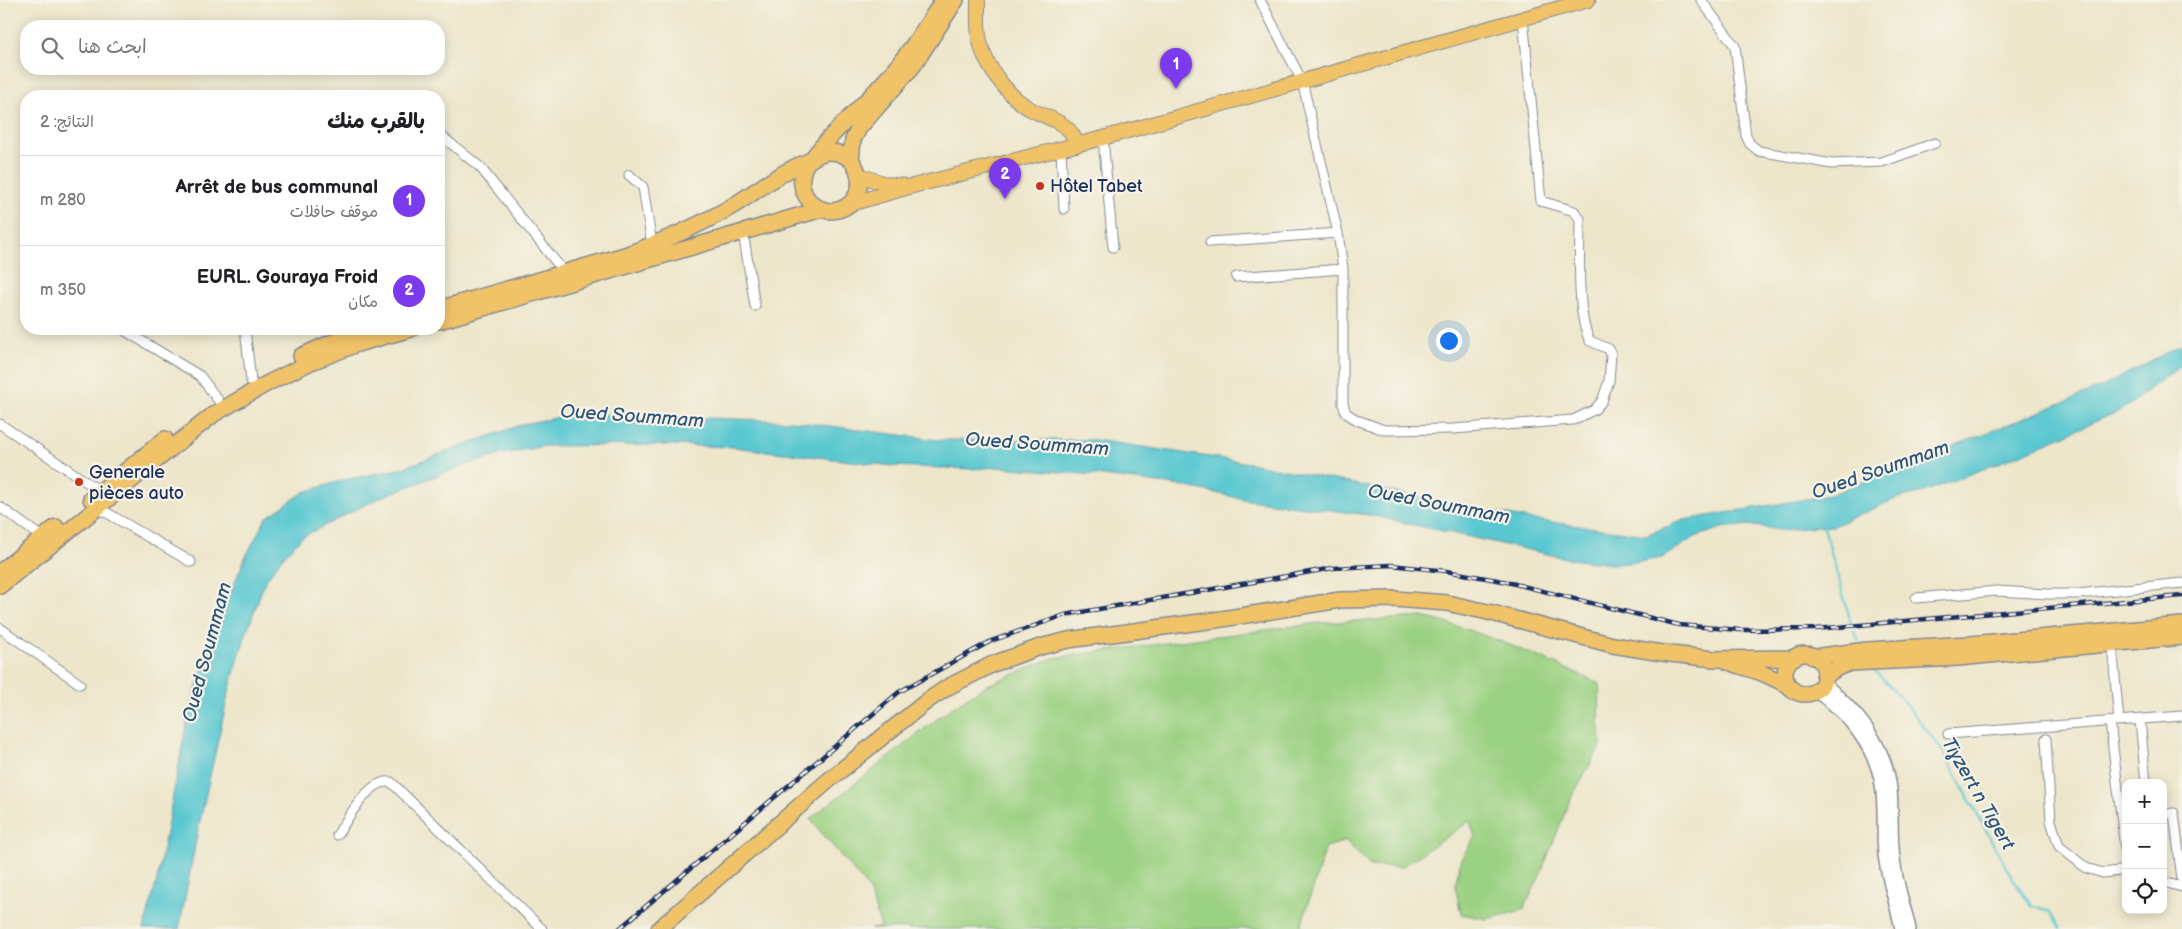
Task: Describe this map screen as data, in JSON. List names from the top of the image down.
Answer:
{
  "water": ["Oued Soummam", "Tiɣzert n Tigert"],
  "places": ["Hôtel Tabet", "Generale pièces auto"],
  "page": {
    "search": "ابحث هنا",
    "pins": ["1", "2"],
    "heading": ["بالقرب منك", "النتائج: 2"],
    "list": [
      {
        "mark": "1",
        "name": "Arrêt de bus communal",
        "note": "موقف حافلات",
        "value": "280 m"
      },
      {
        "mark": "2",
        "name": "EURL. Gouraya Froid",
        "note": "مكان",
        "value": "350 m"
      }
    ],
    "map_buttons": ["+", "−"]
  }
}
